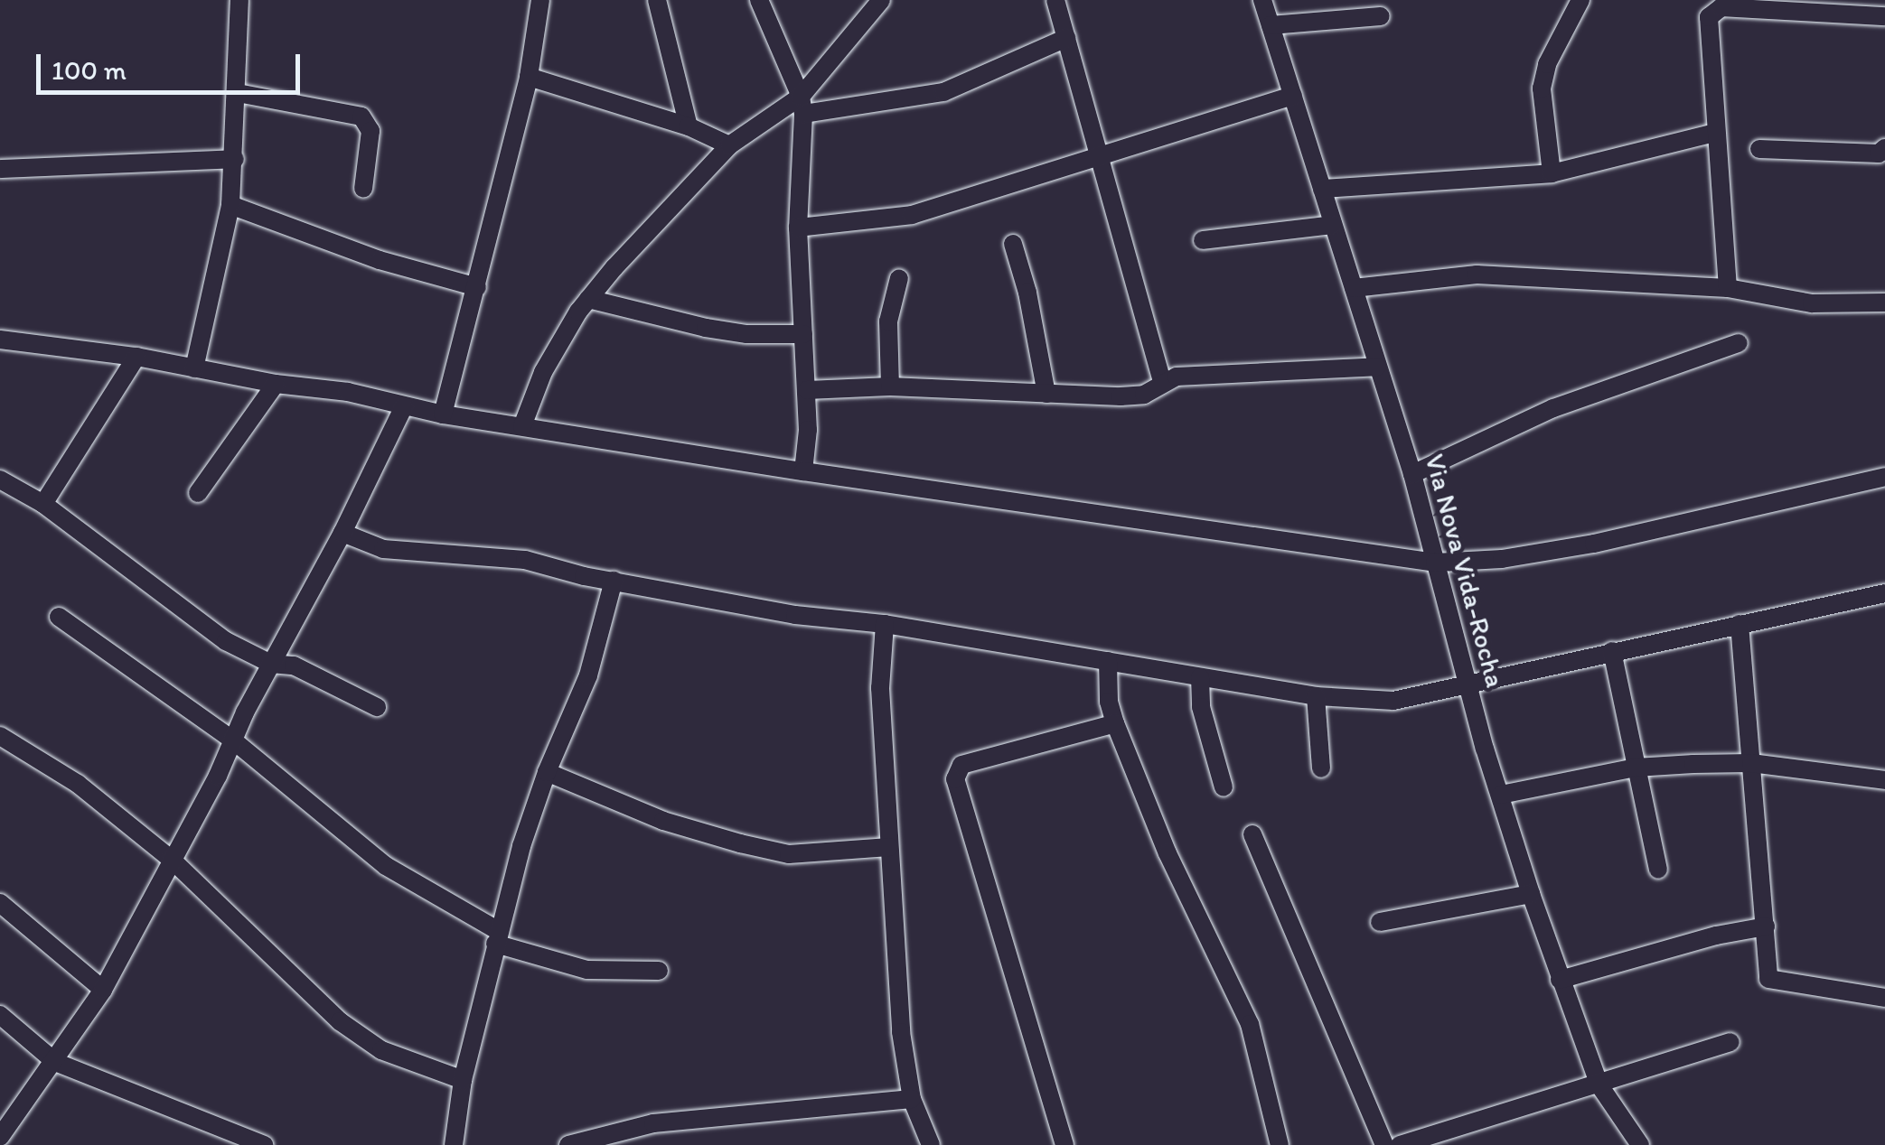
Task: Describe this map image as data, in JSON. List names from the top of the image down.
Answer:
{
  "streets": {
    "street": ["Via Nova Vida-Rocha"]
  },
  "scale_bar": "100 m"
}
